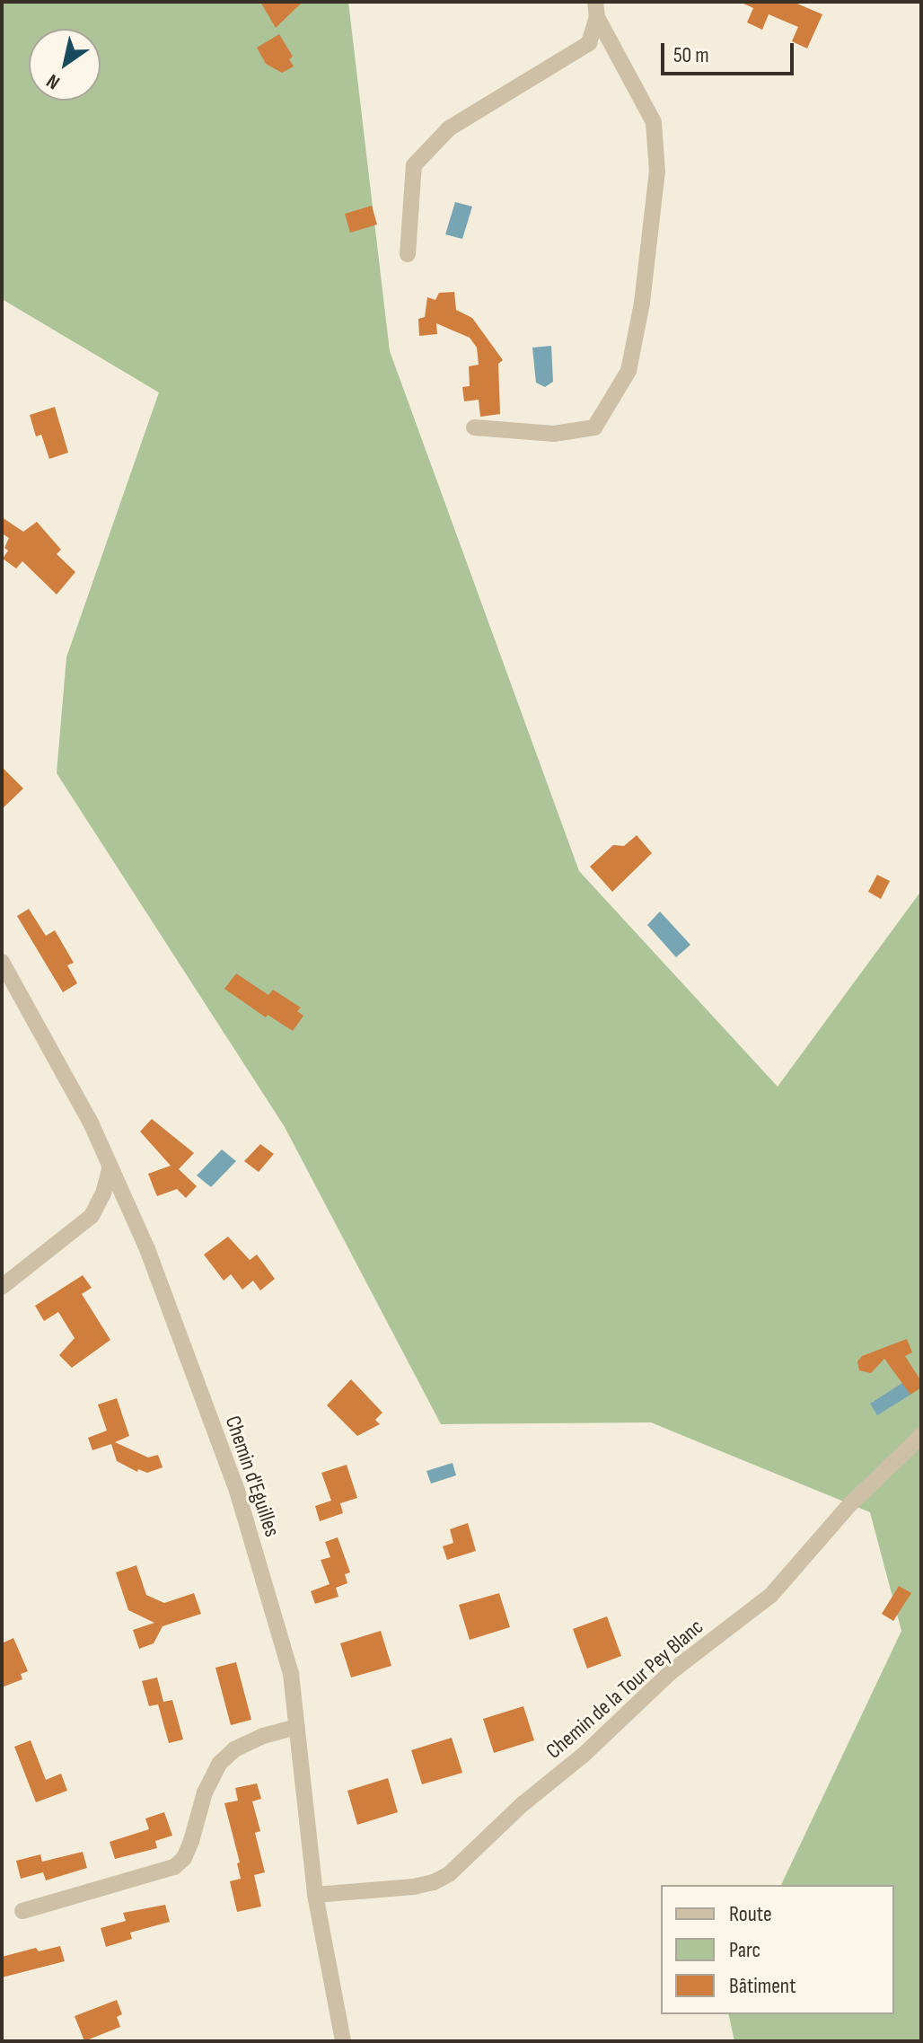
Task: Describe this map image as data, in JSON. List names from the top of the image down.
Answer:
{
  "streets": {
    "street": ["Chemin d'Eguilles", "Chemin de la Tour Pey Blanc"]
  },
  "crossings": [
    ["Chemin d'Eguilles", "Chemin de la Tour Pey Blanc"]
  ],
  "legend": ["Route", "Parc", "Bâtiment"],
  "scale_bar": "50 m",
  "north": "bottom left"
}
